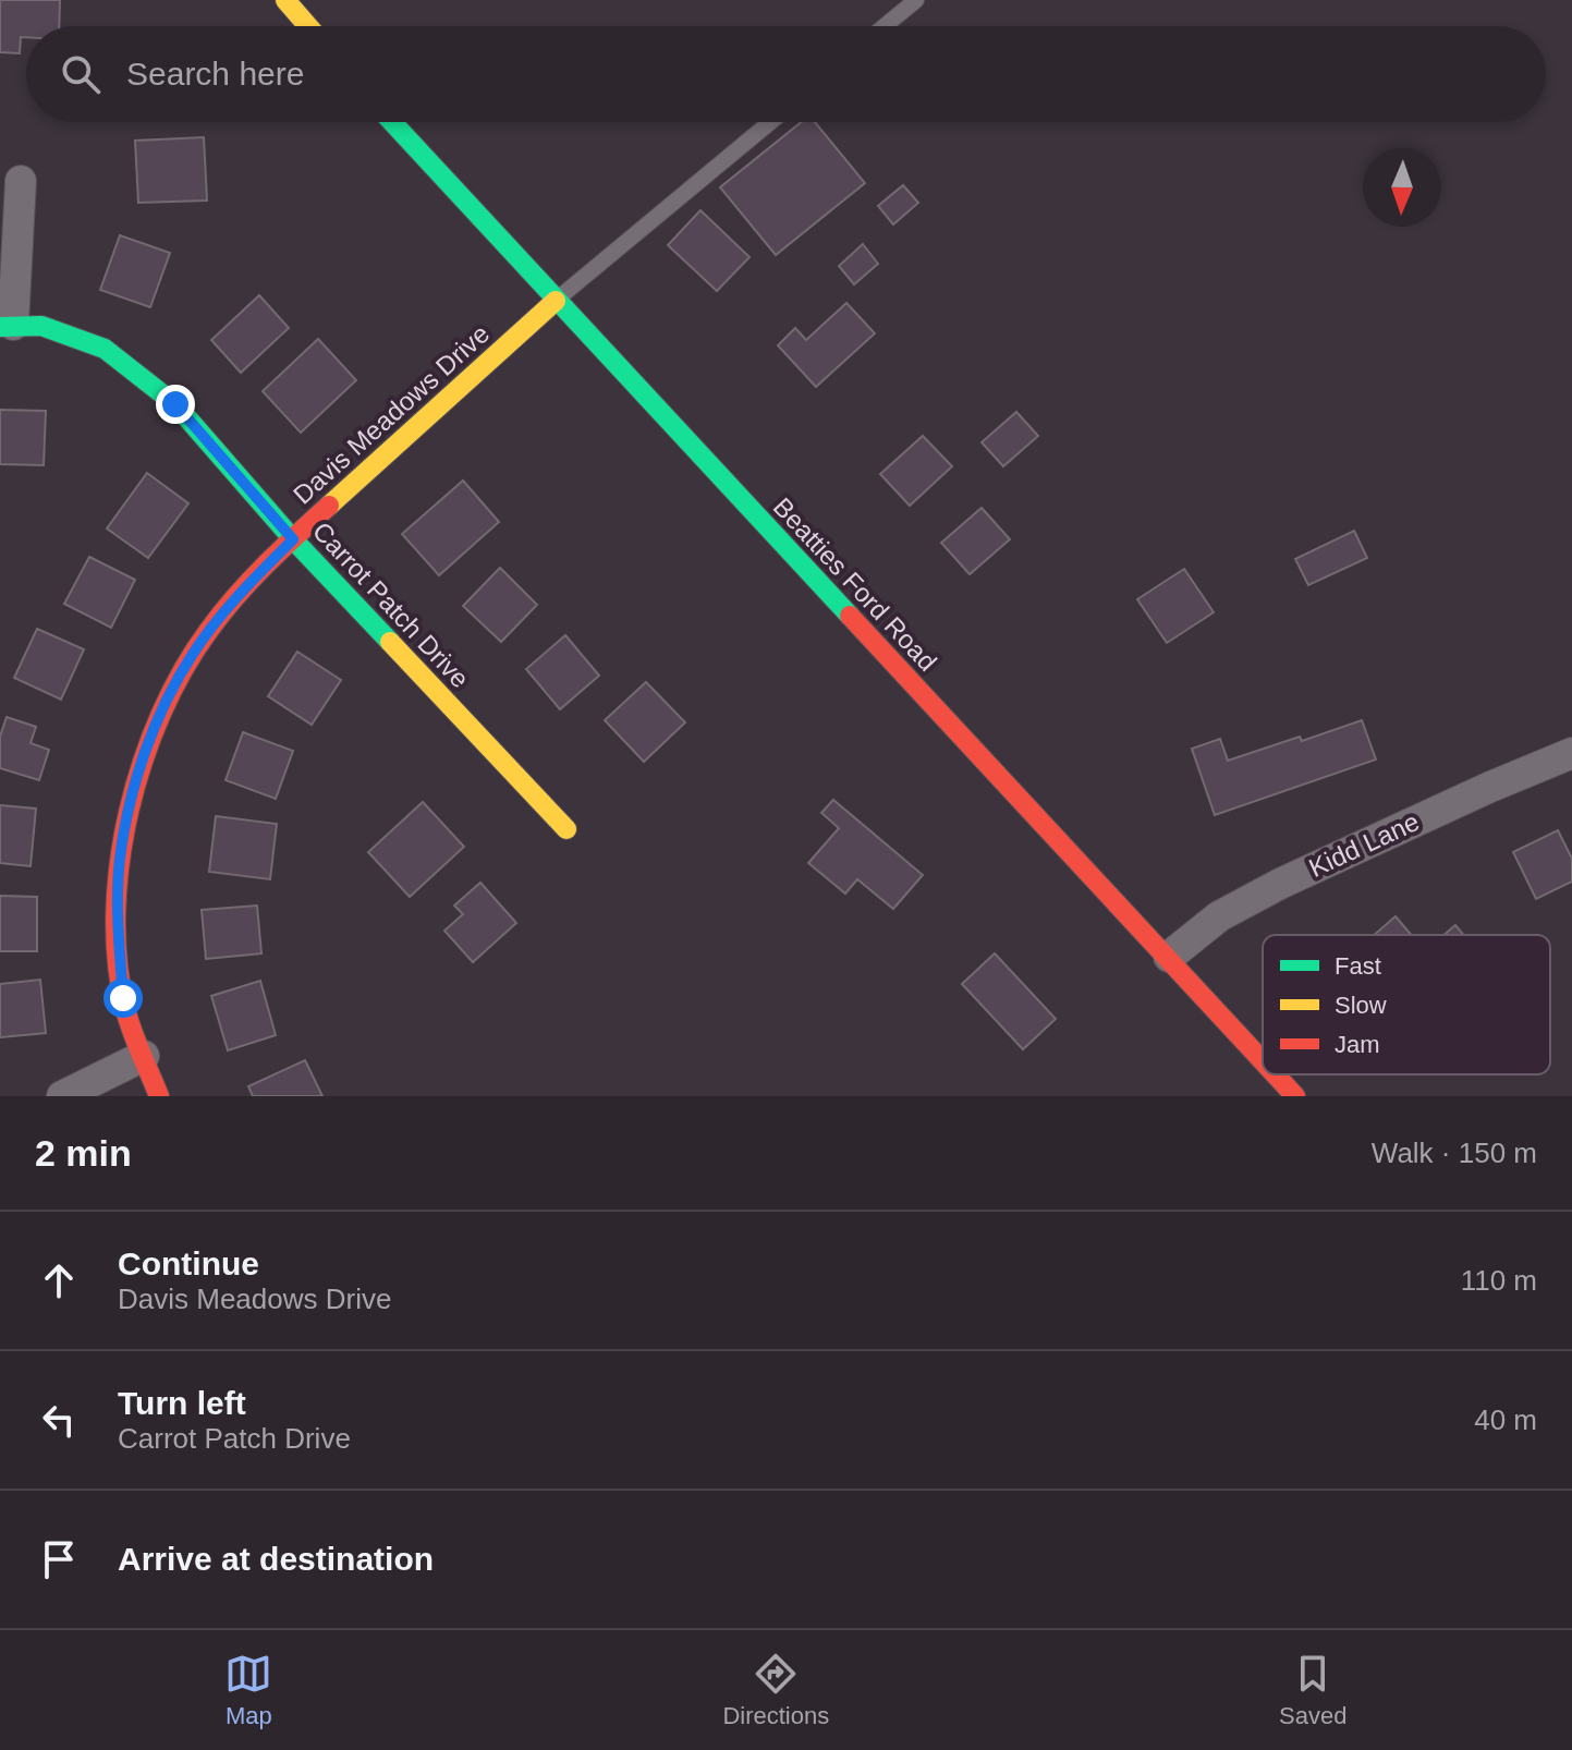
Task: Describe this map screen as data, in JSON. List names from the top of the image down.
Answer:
{
  "streets": {
    "street": [
      "Davis Meadows Drive",
      "Beatties Ford Road",
      "Carrot Patch Drive",
      "Kidd Lane"
    ]
  },
  "crossings": [
    ["Davis Meadows Drive", "Beatties Ford Road"],
    ["Davis Meadows Drive", "Carrot Patch Drive"],
    ["Beatties Ford Road", "Kidd Lane"]
  ],
  "legend": ["Fast", "Slow", "Jam"],
  "north": "bottom",
  "page": {
    "search": "Search here",
    "heading": ["2 min", "Walk · 150 m"],
    "list": [
      ["Continue", "Davis Meadows Drive", "110 m"],
      ["Turn left", "Carrot Patch Drive", "40 m"],
      "Arrive at destination"
    ],
    "nav": ["Map", "Directions", "Saved"]
  }
}
